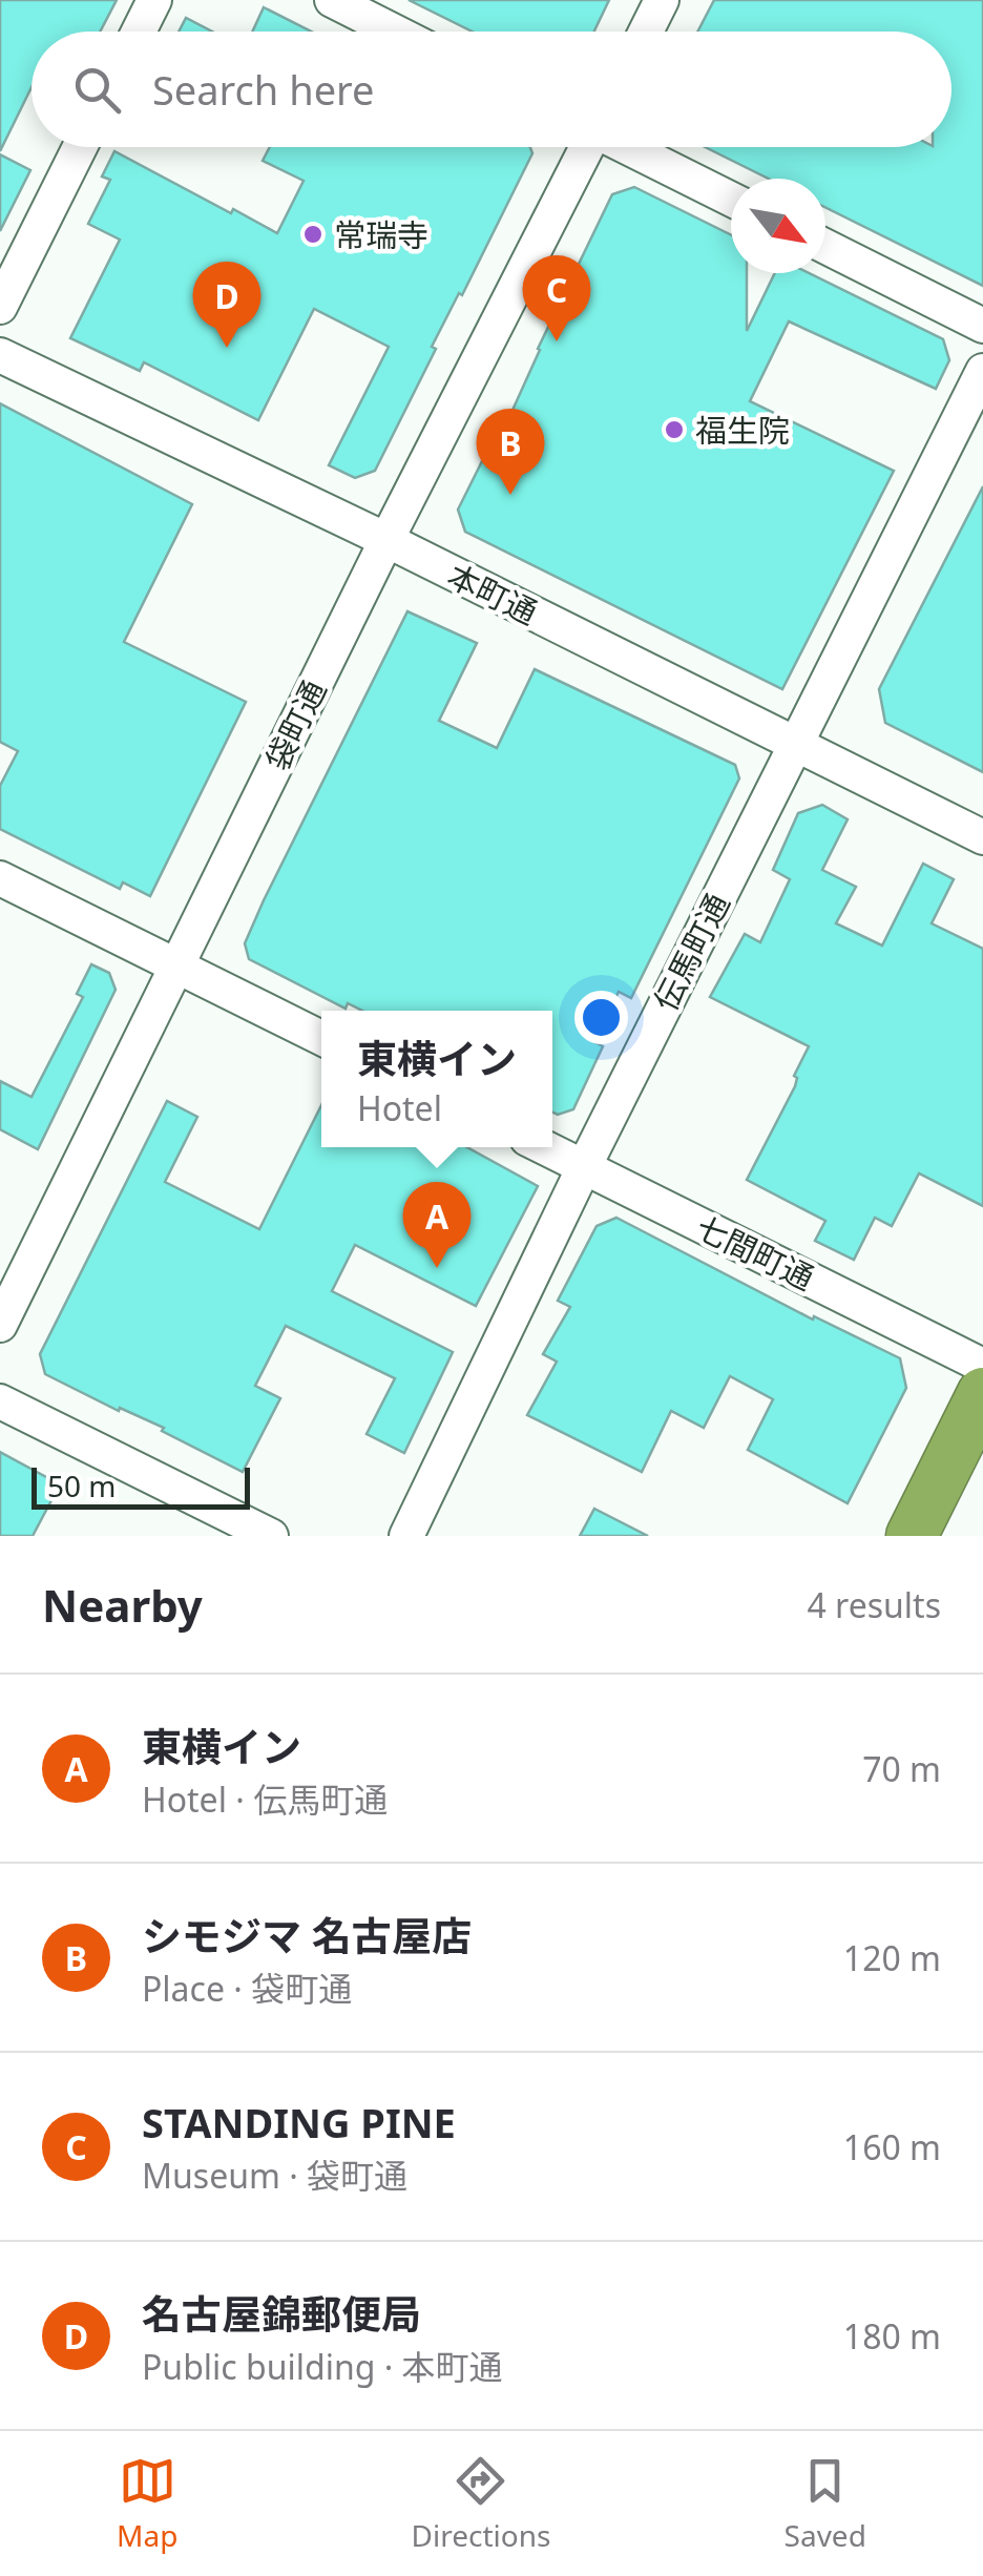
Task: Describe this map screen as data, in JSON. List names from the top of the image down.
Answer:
{
  "streets": {
    "street": [
      "本町通",
      "袋町通",
      "伝馬町通",
      "七間町通"
    ]
  },
  "crossings": [
    ["本町通", "袋町通"],
    ["本町通", "伝馬町通"],
    ["伝馬町通", "七間町通"]
  ],
  "places": ["常瑞寺", "福生院"],
  "scale_bar": "50 m",
  "north": "bottom right",
  "page": {
    "search": "Search here",
    "pins": [
      "C",
      "D",
      "B",
      "A"
    ],
    "popup": ["東横イン", "Hotel"],
    "scale": "50 m",
    "heading": ["Nearby", "4 results"],
    "list": [
      {
        "mark": "A",
        "name": "東横イン",
        "note": "Hotel · 伝馬町通",
        "value": "70 m"
      },
      {
        "mark": "B",
        "name": "シモジマ 名古屋店",
        "note": "Place · 袋町通",
        "value": "120 m"
      },
      {
        "mark": "C",
        "name": "STANDING PINE",
        "note": "Museum · 袋町通",
        "value": "160 m"
      },
      {
        "mark": "D",
        "name": "名古屋錦郵便局",
        "note": "Public building · 本町通",
        "value": "180 m"
      }
    ],
    "nav": ["Map", "Directions", "Saved"]
  }
}
